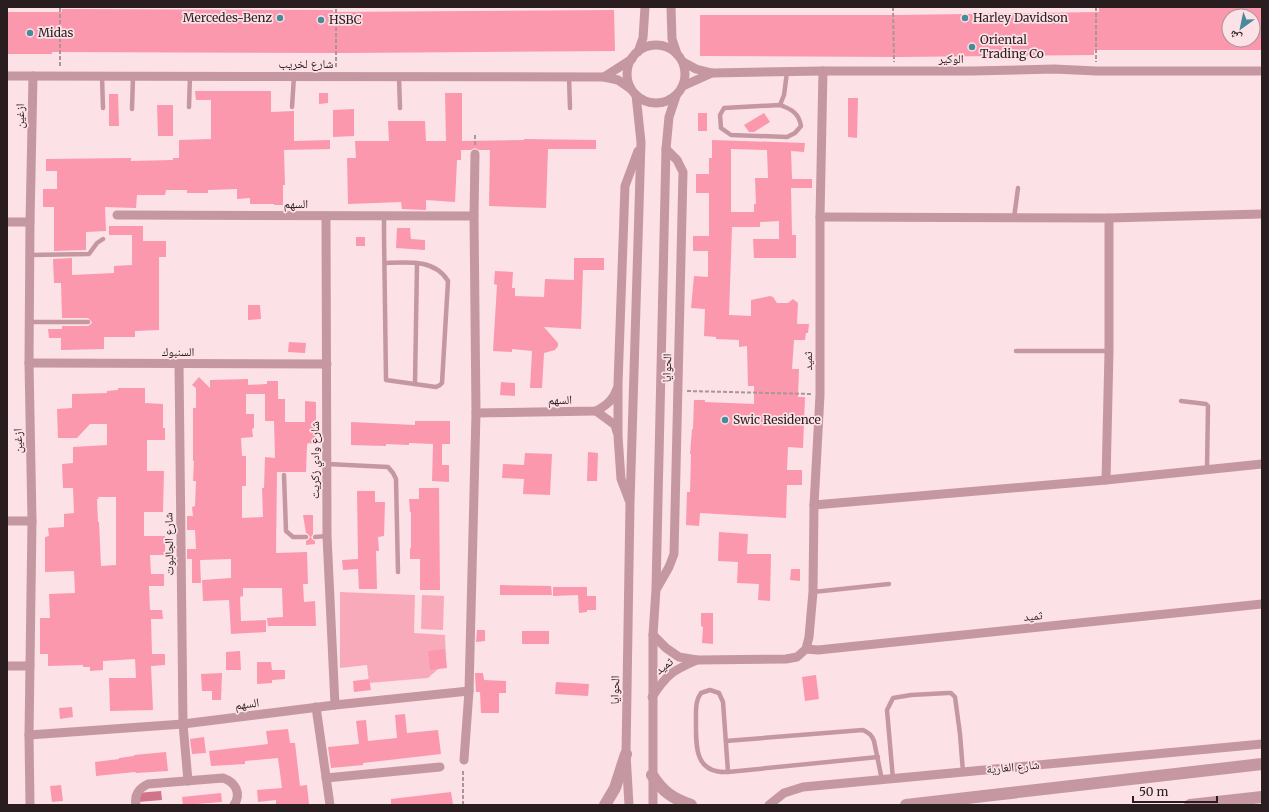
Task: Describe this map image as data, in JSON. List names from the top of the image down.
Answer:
{
  "streets": {
    "street": [
      "الوكير",
      "شارع لخريب",
      "ازغين",
      "السهم",
      "السنبوك",
      "ثميد",
      "الحوايا",
      "شارع وادي زكريت",
      "شارع الجالبوت",
      "شارع الغارية"
    ]
  },
  "crossings": [
    ["الوكير", "شارع لخريب"],
    ["الوكير", "ثميد"],
    ["الوكير", "الحوايا"],
    ["شارع لخريب", "ازغين"],
    ["شارع لخريب", "الحوايا"],
    ["ازغين", "السهم"],
    ["ازغين", "السنبوك"],
    ["السهم", "شارع وادي زكريت"],
    ["السهم", "شارع الجالبوت"],
    ["السنبوك", "شارع وادي زكريت"],
    ["السنبوك", "شارع الجالبوت"],
    ["ثميد", "الحوايا"]
  ],
  "places": [
    "Mercedes-Benz",
    "Harley Davidson",
    "HSBC",
    "Midas",
    "Oriental Trading Co",
    "Swic Residence"
  ],
  "scale_bar": "50 m",
  "north": "bottom left"
}
